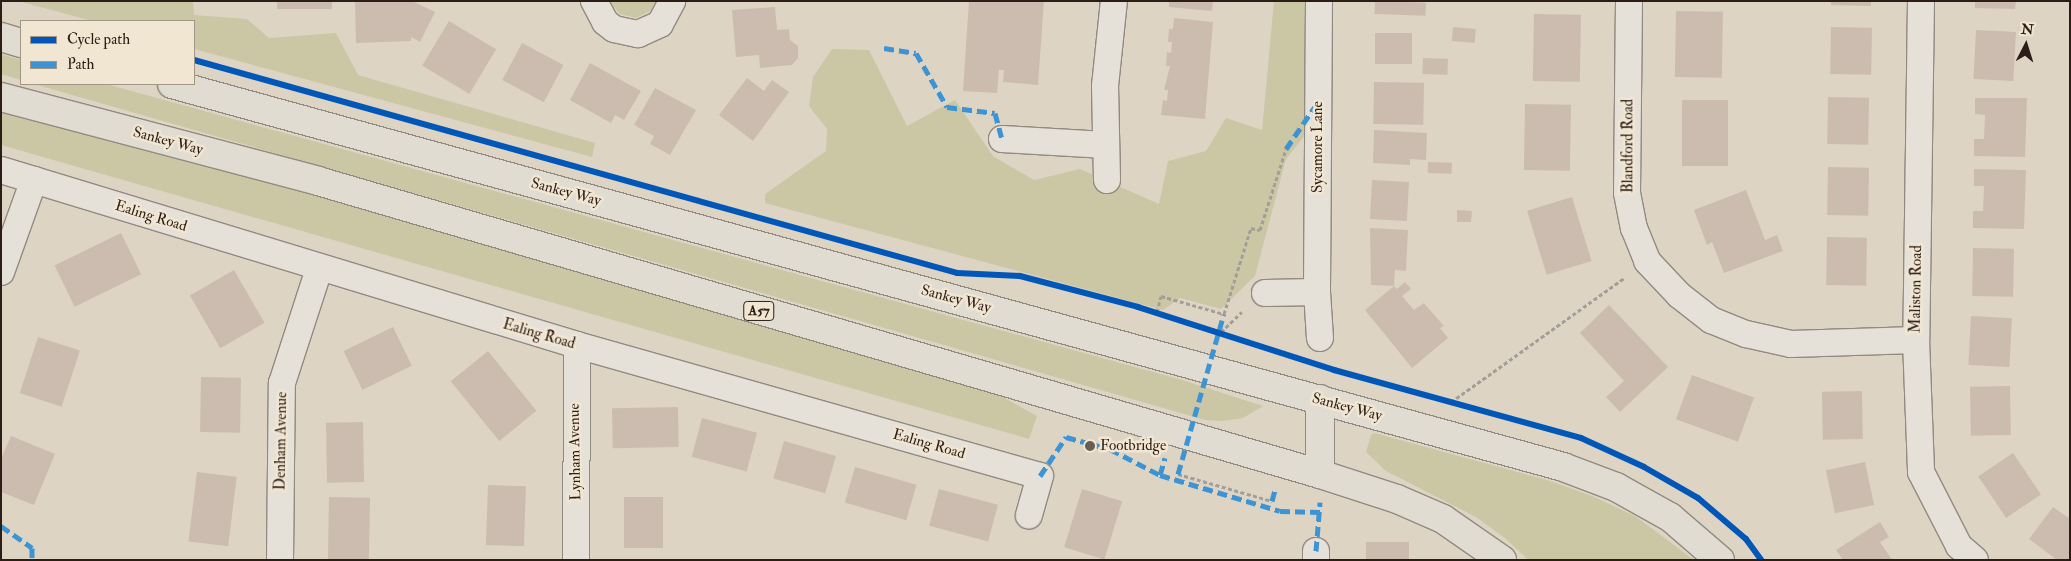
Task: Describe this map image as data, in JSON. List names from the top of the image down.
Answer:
{
  "streets": {
    "highway": ["Sankey Way", "A57"],
    "street": [
      "Blandford Road",
      "Sycamore Lane",
      "Ealing Road",
      "Maliston Road",
      "Denham Avenue",
      "Lynham Avenue"
    ]
  },
  "crossings": [
    ["Blandford Road", "Maliston Road"],
    ["Ealing Road", "Denham Avenue"],
    ["Ealing Road", "Lynham Avenue"]
  ],
  "places": ["Footbridge"],
  "legend": ["Cycle path", "Path"],
  "north": "top"
}
